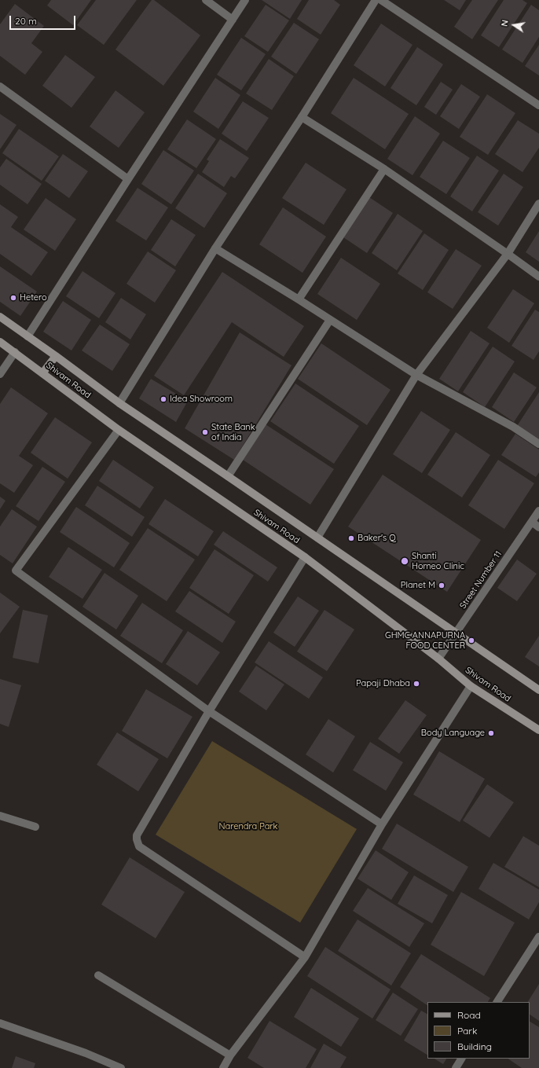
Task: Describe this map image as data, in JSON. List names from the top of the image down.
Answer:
{
  "streets": {
    "main road": ["Shivam Road"],
    "street": ["Street Number 11"]
  },
  "crossings": [
    ["Shivam Road", "Street Number 11"]
  ],
  "parks": ["Narendra Park"],
  "places": [
    "Hetero",
    "Idea Showroom",
    "State Bank of India",
    "Baker's Q",
    "Shanti Homeo Clinic",
    "Planet M",
    "GHMC ANNAPURNA FOOD CENTER",
    "Papaji Dhaba",
    "Body Language"
  ],
  "legend": ["Road", "Park", "Building"],
  "scale_bar": "20 m",
  "north": "left"
}
